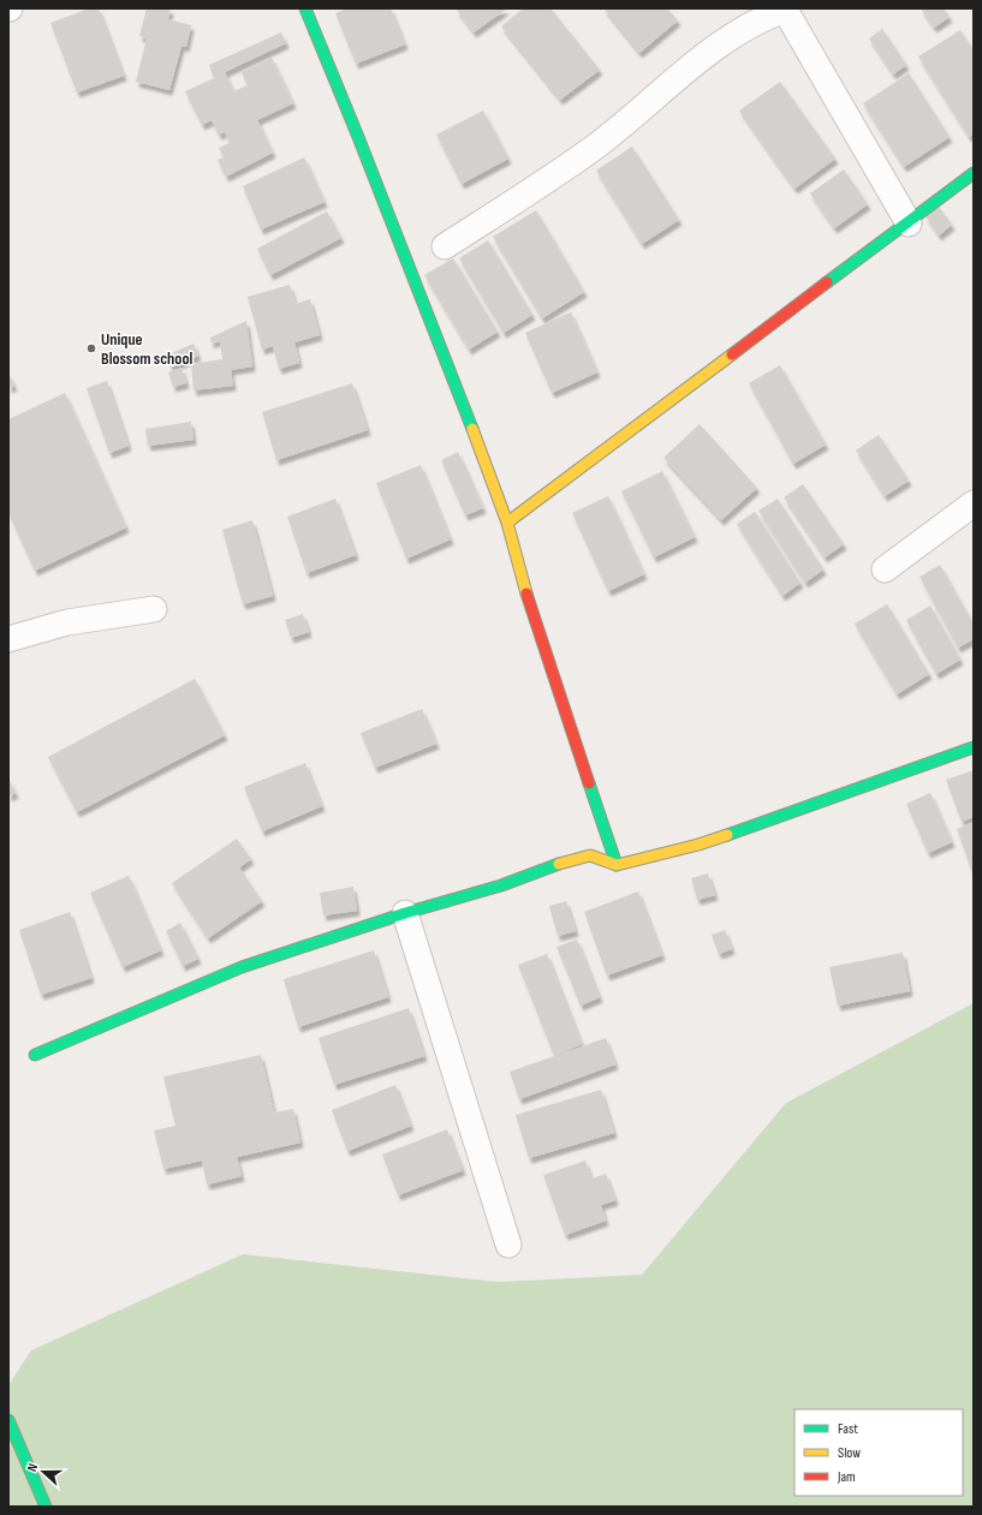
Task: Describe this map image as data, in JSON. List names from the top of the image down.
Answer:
{
  "places": ["Unique Blossom school"],
  "legend": ["Fast", "Slow", "Jam"],
  "north": "left"
}
